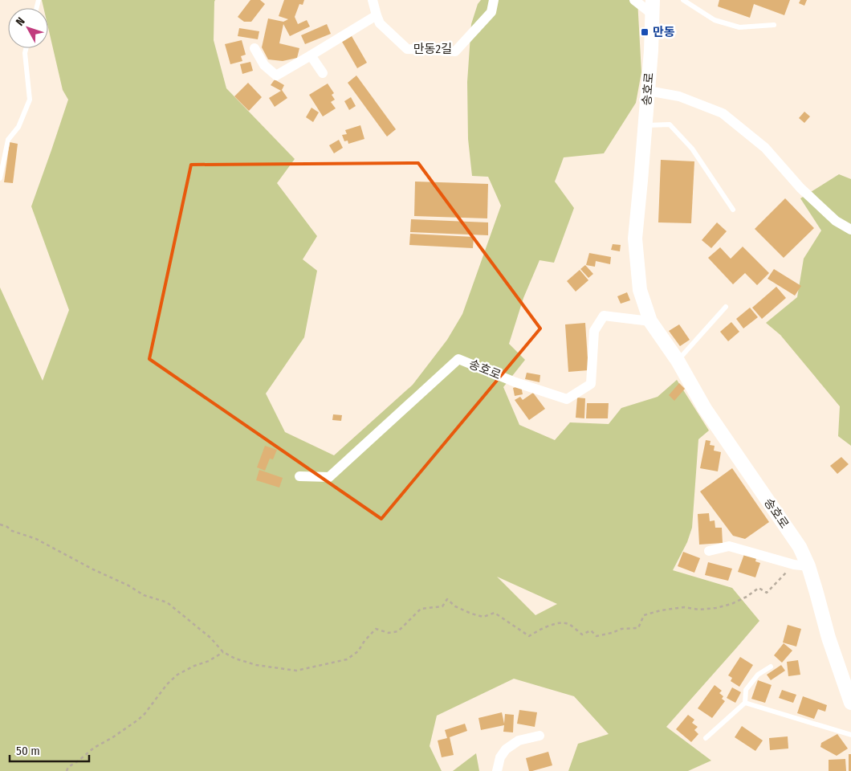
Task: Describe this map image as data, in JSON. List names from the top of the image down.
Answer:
{
  "streets": {
    "main road": ["송호로"],
    "street": ["만동2길"]
  },
  "places": {
    "transit": ["만동"]
  },
  "scale_bar": "50 m",
  "north": "top left"
}
